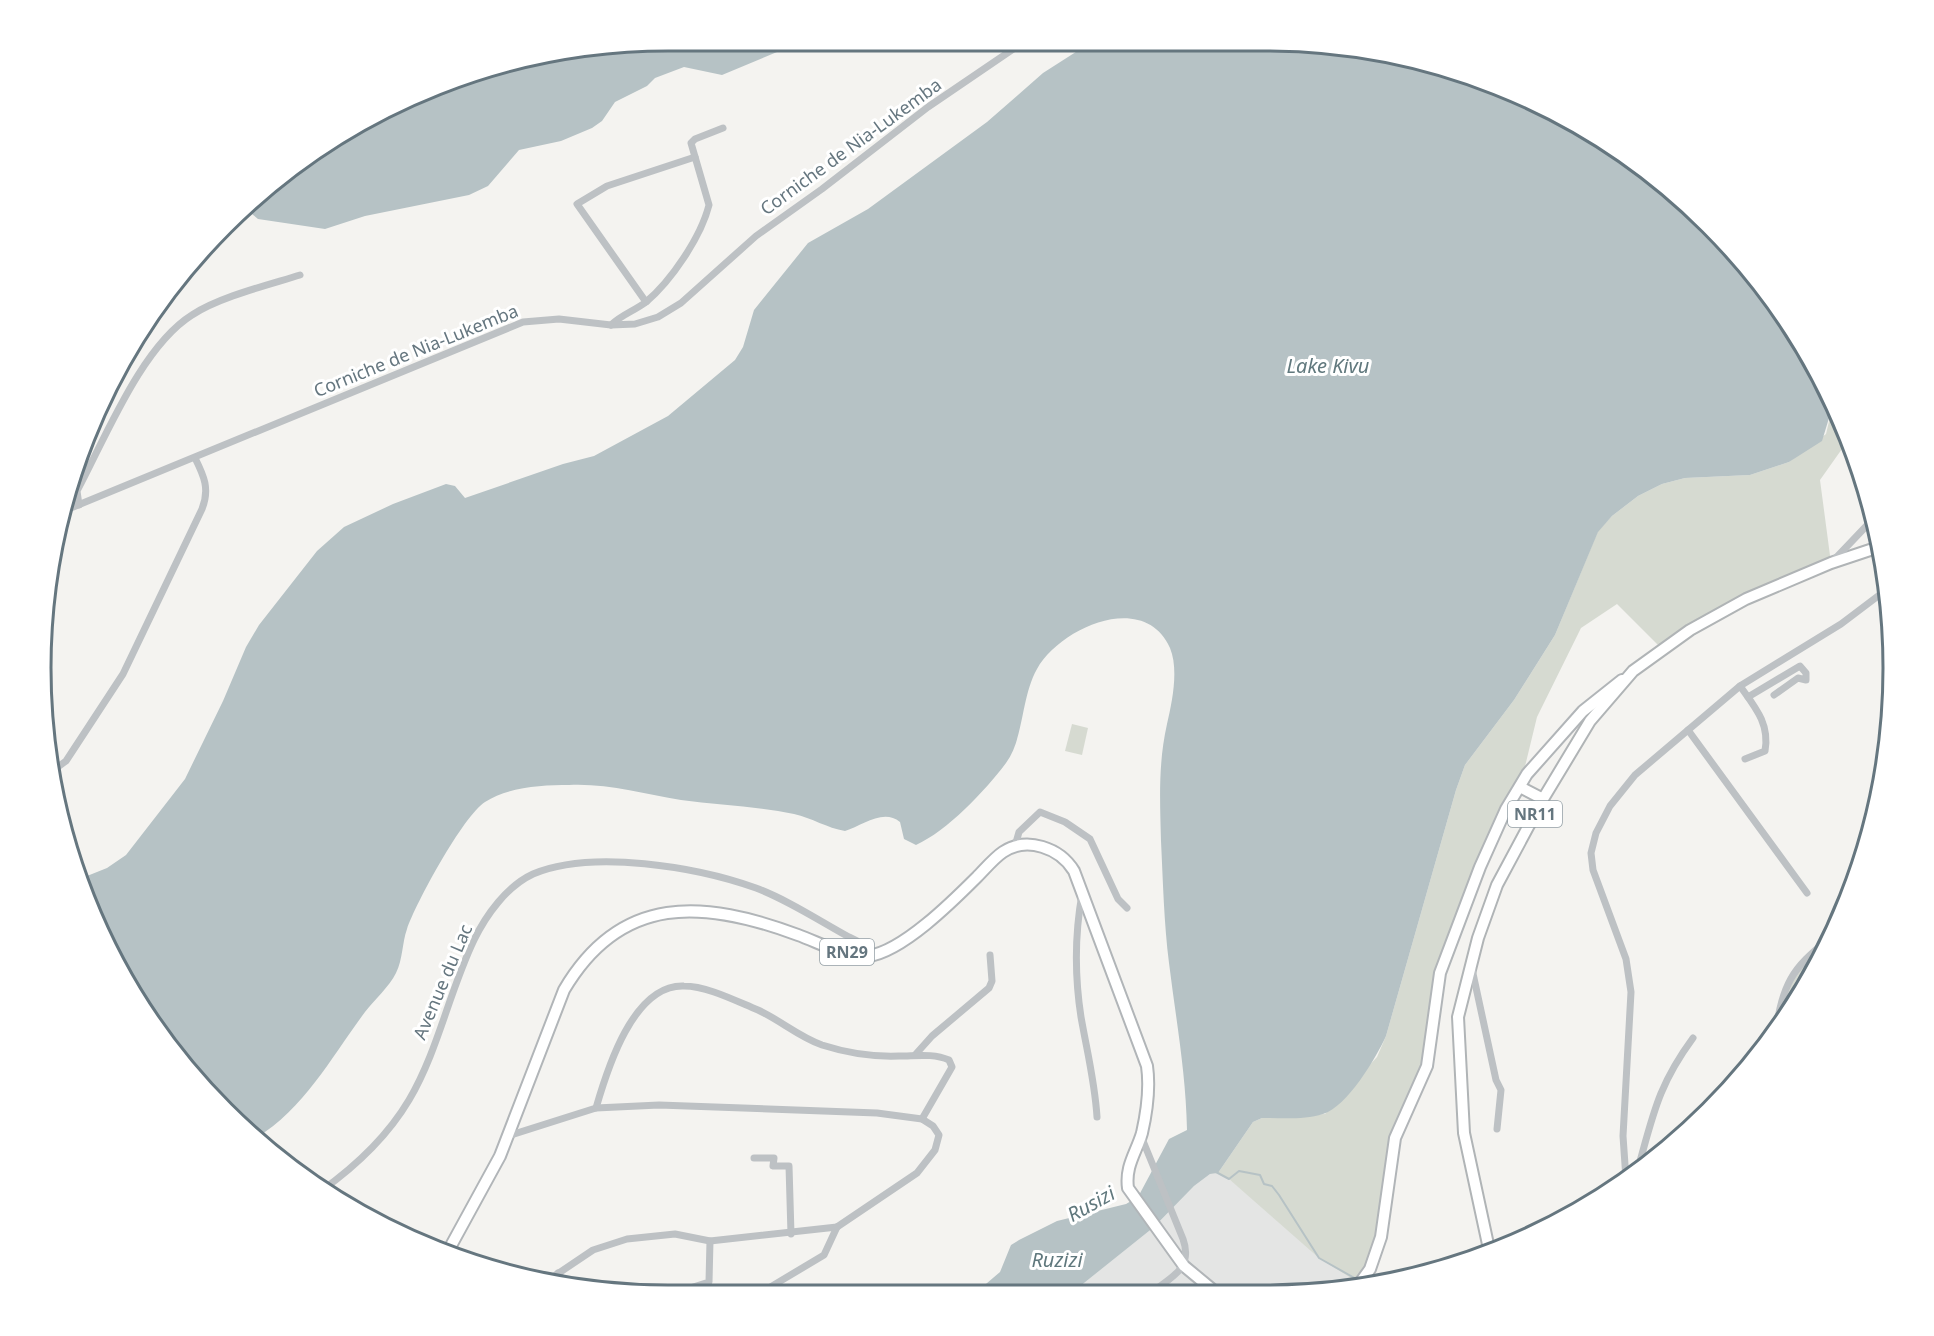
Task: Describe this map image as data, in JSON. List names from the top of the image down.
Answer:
{
  "streets": {
    "main road": ["NR11", "RN29"],
    "street": ["Corniche de Nia-Lukemba", "Avenue du Lac"]
  },
  "crossings": [
    ["RN29", "Avenue du Lac"]
  ],
  "water": ["Lake Kivu", "Rusizi", "Ruzizi"]
}
